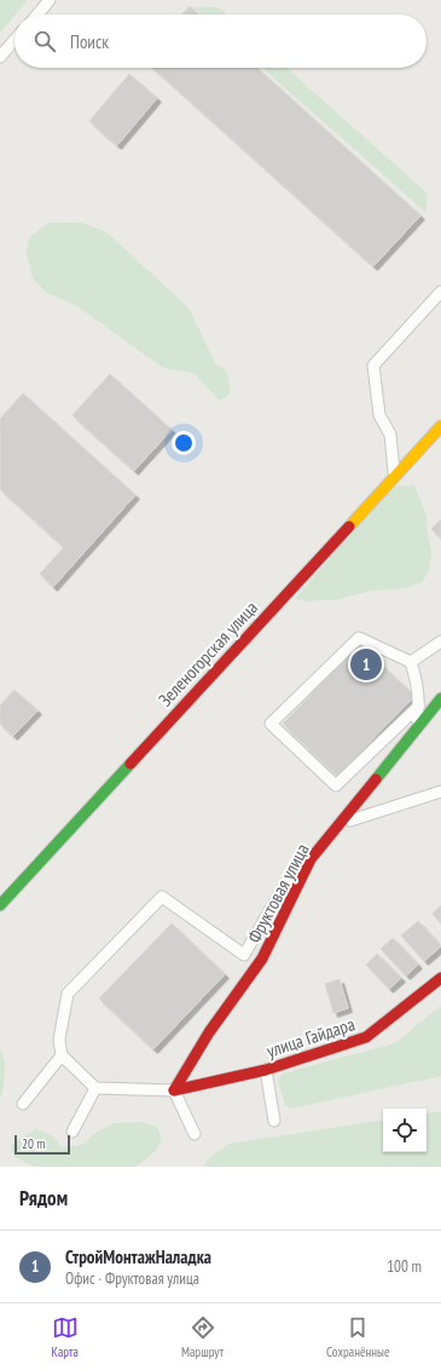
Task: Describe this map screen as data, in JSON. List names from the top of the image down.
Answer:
{
  "streets": {
    "street": ["Зеленогорская улица", "Фруктовая улица", "улица Гайдара"]
  },
  "crossings": [
    ["Фруктовая улица", "улица Гайдара"]
  ],
  "scale_bar": "20 m",
  "page": {
    "search": "Поиск",
    "pins": "1",
    "scale": "20 m",
    "heading": "Рядом",
    "list": [
      {
        "mark": "1",
        "name": "СтройМонтажНаладка",
        "note": "Офис · Фруктовая улица",
        "value": "100 m"
      }
    ],
    "nav": ["Карта", "Маршрут", "Сохранённые"]
  }
}
